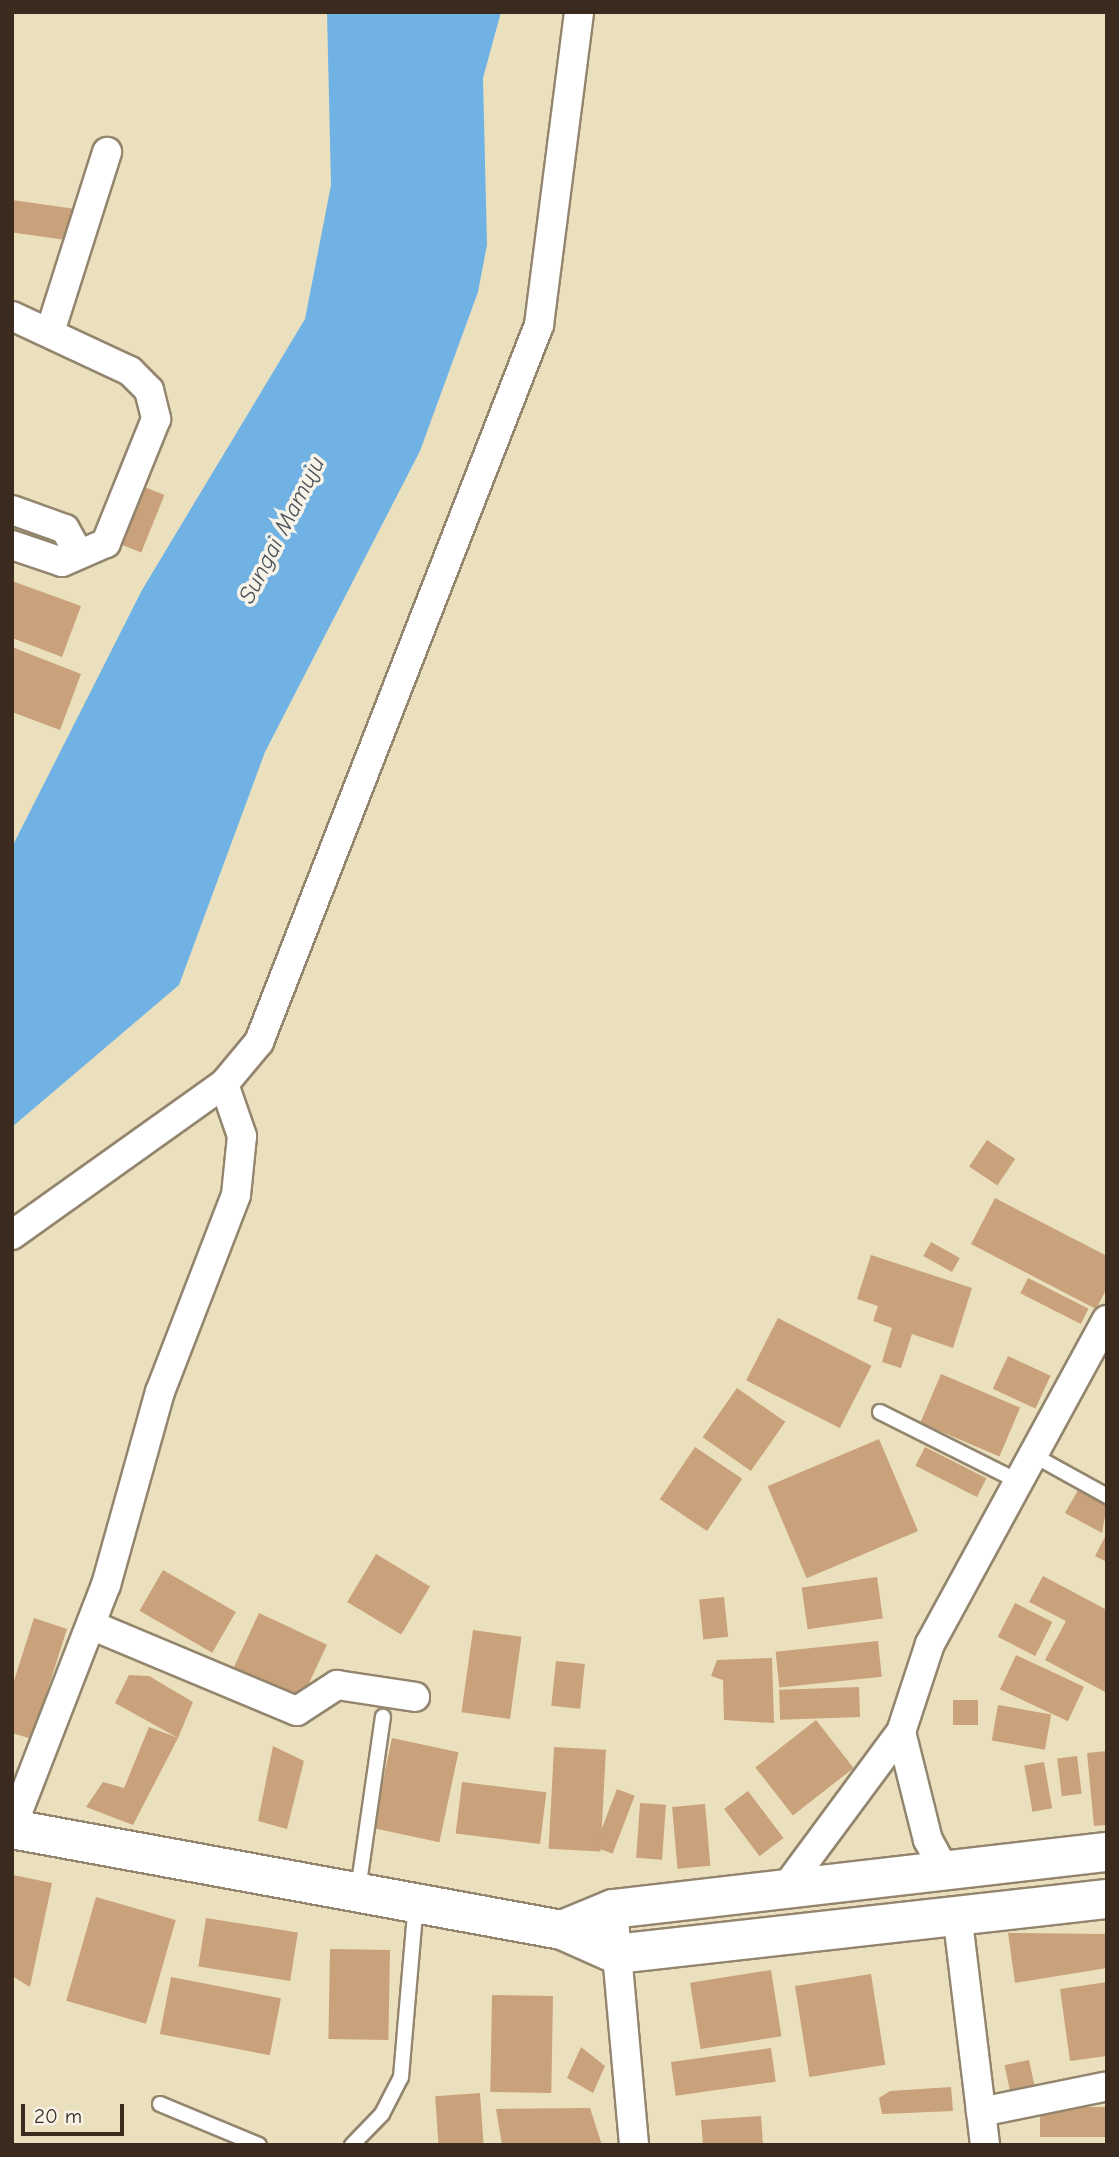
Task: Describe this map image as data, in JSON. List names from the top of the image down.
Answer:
{
  "water": ["Sungai Mamuju"],
  "scale_bar": "20 m"
}
